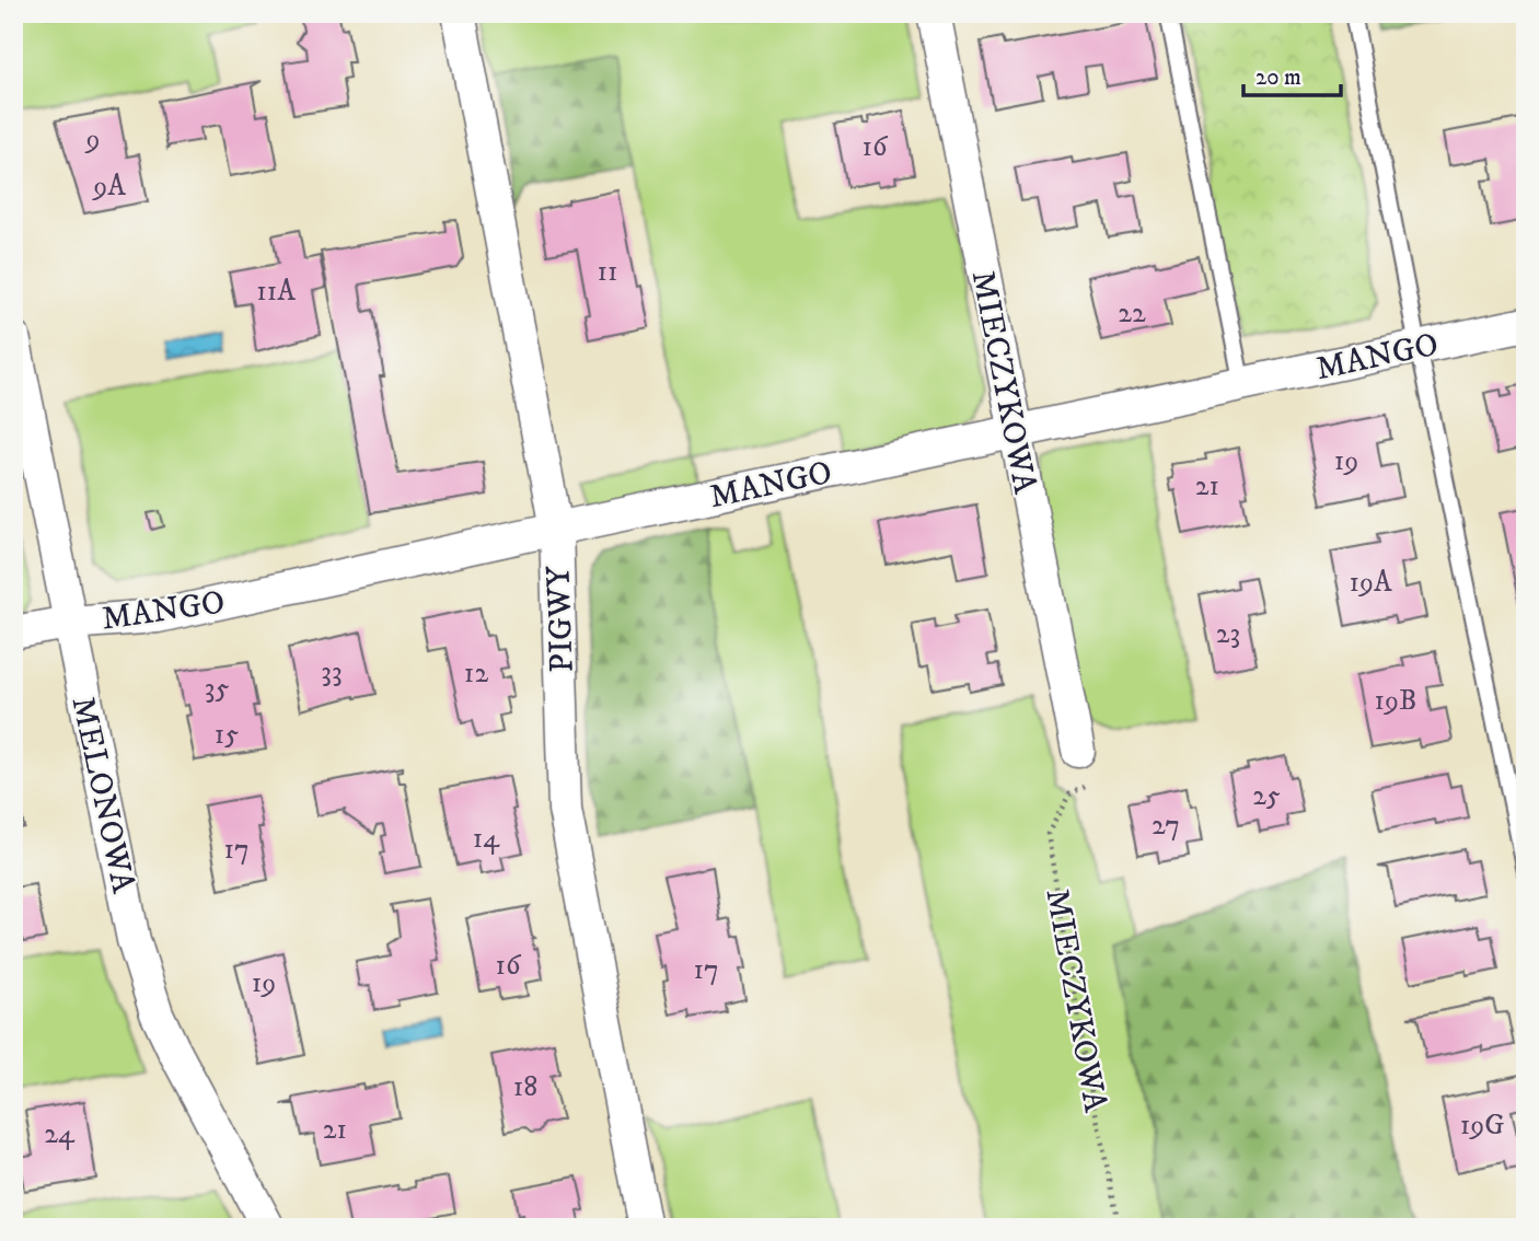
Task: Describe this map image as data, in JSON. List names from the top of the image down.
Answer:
{
  "streets": {
    "street": [
      "MANGO",
      "MIECZYKOWA",
      "PIGWY",
      "MELONOWA"
    ]
  },
  "crossings": [
    ["MANGO", "MIECZYKOWA"],
    ["MANGO", "PIGWY"],
    ["MANGO", "MELONOWA"]
  ],
  "house_numbers": [
    "9",
    "16",
    "9A",
    "11",
    "11A",
    "22",
    "19",
    "21",
    "19A",
    "23",
    "33",
    "12",
    "35",
    "19B",
    "15",
    "25",
    "27",
    "14",
    "17",
    "16",
    "17",
    "19",
    "18",
    "19G",
    "21",
    "24"
  ],
  "scale_bar": "20 m"
}
